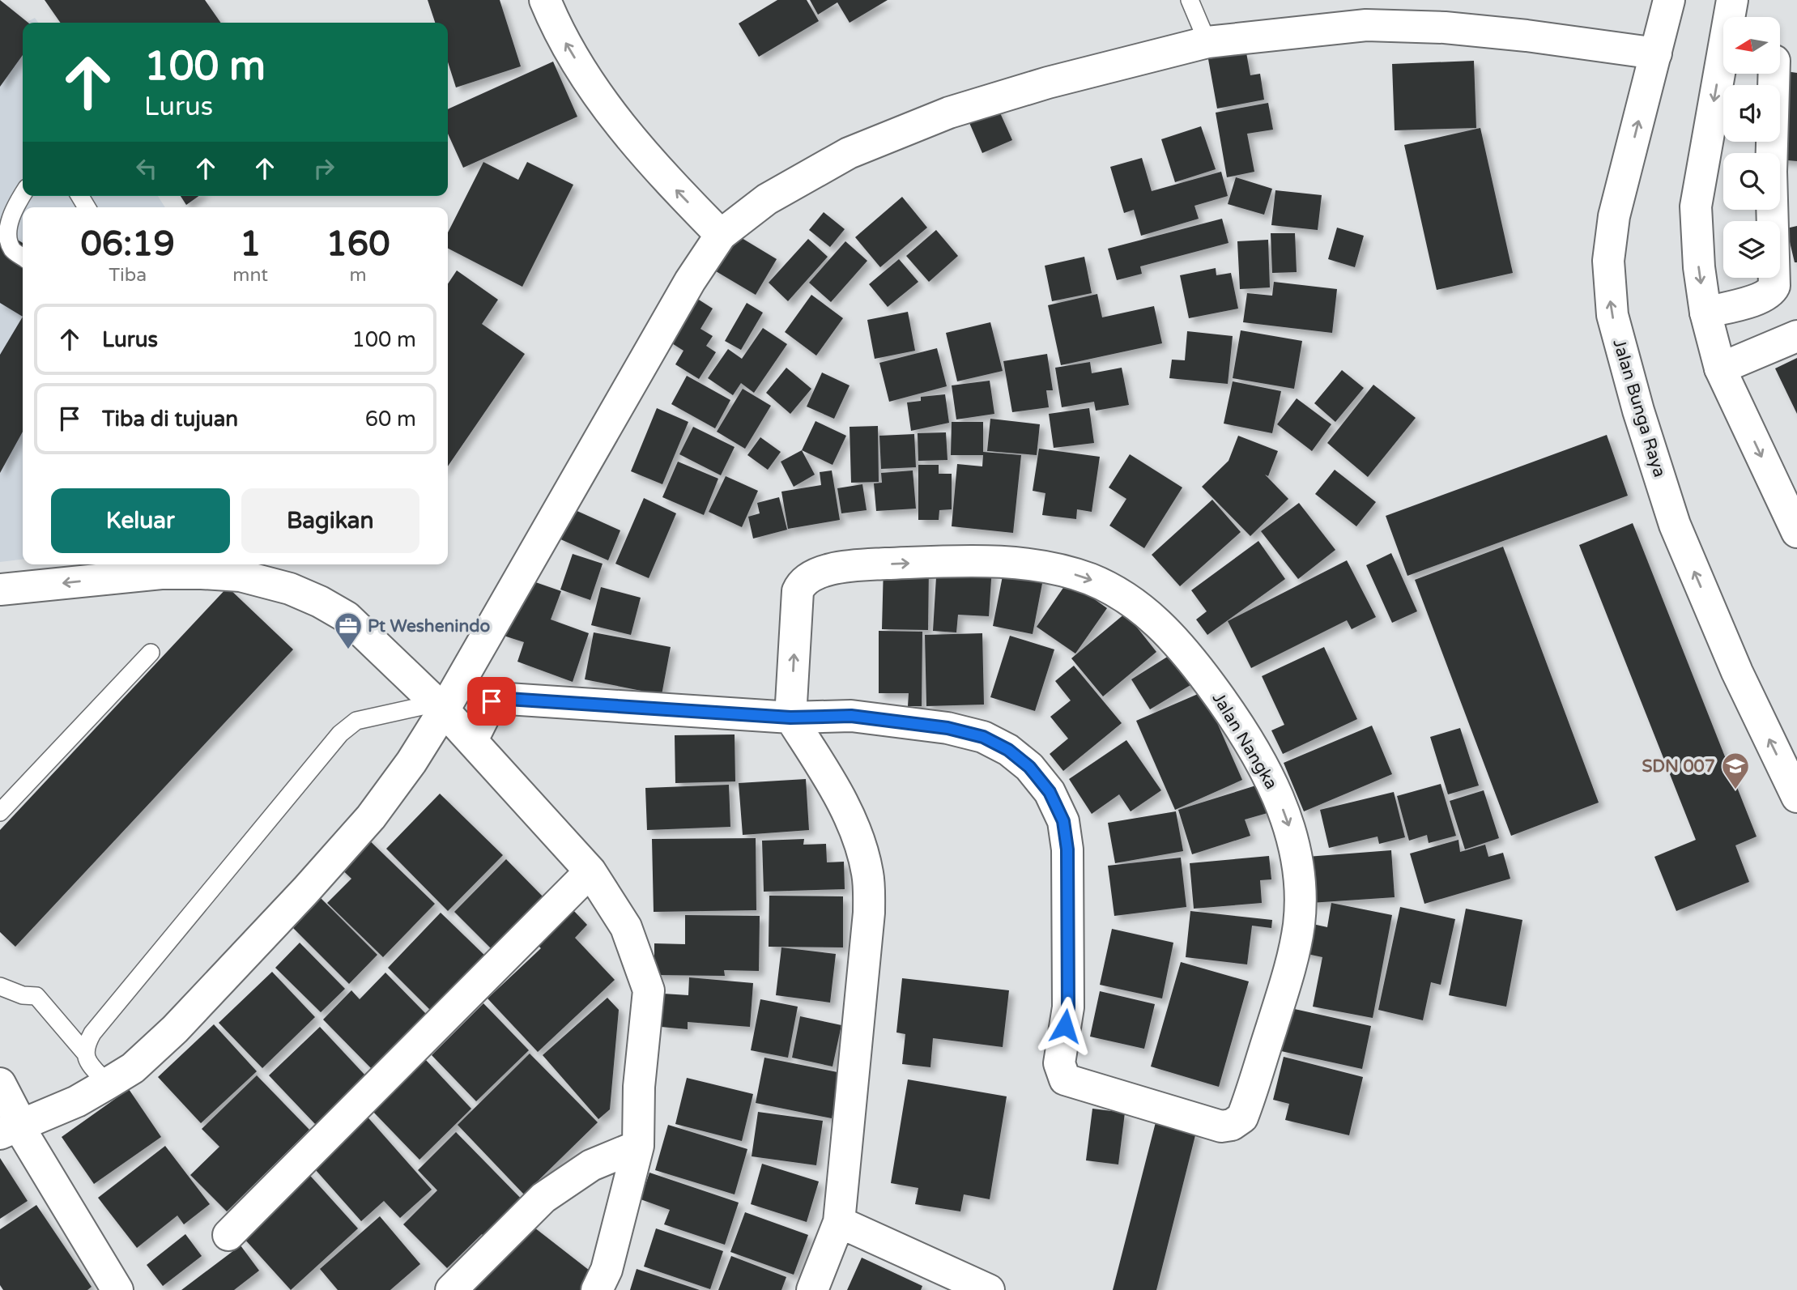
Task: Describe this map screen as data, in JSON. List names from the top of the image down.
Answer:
{
  "streets": {
    "street": ["Jalan Bunga Raya", "Jalan Nangka"]
  },
  "places": {
    "office": ["Pt Weshenindo"],
    "school or university": ["SDN 007"]
  },
  "north": "left",
  "page": {
    "turn": ["100 m", "Lurus"],
    "eta": [
      "06:19",
      "Tiba",
      "1",
      "mnt",
      "160",
      "m"
    ],
    "list": [
      {
        "name": "Lurus",
        "value": "100 m"
      },
      {
        "name": "Tiba di tujuan",
        "value": "60 m"
      }
    ],
    "buttons": ["Keluar", "Bagikan"]
  }
}
